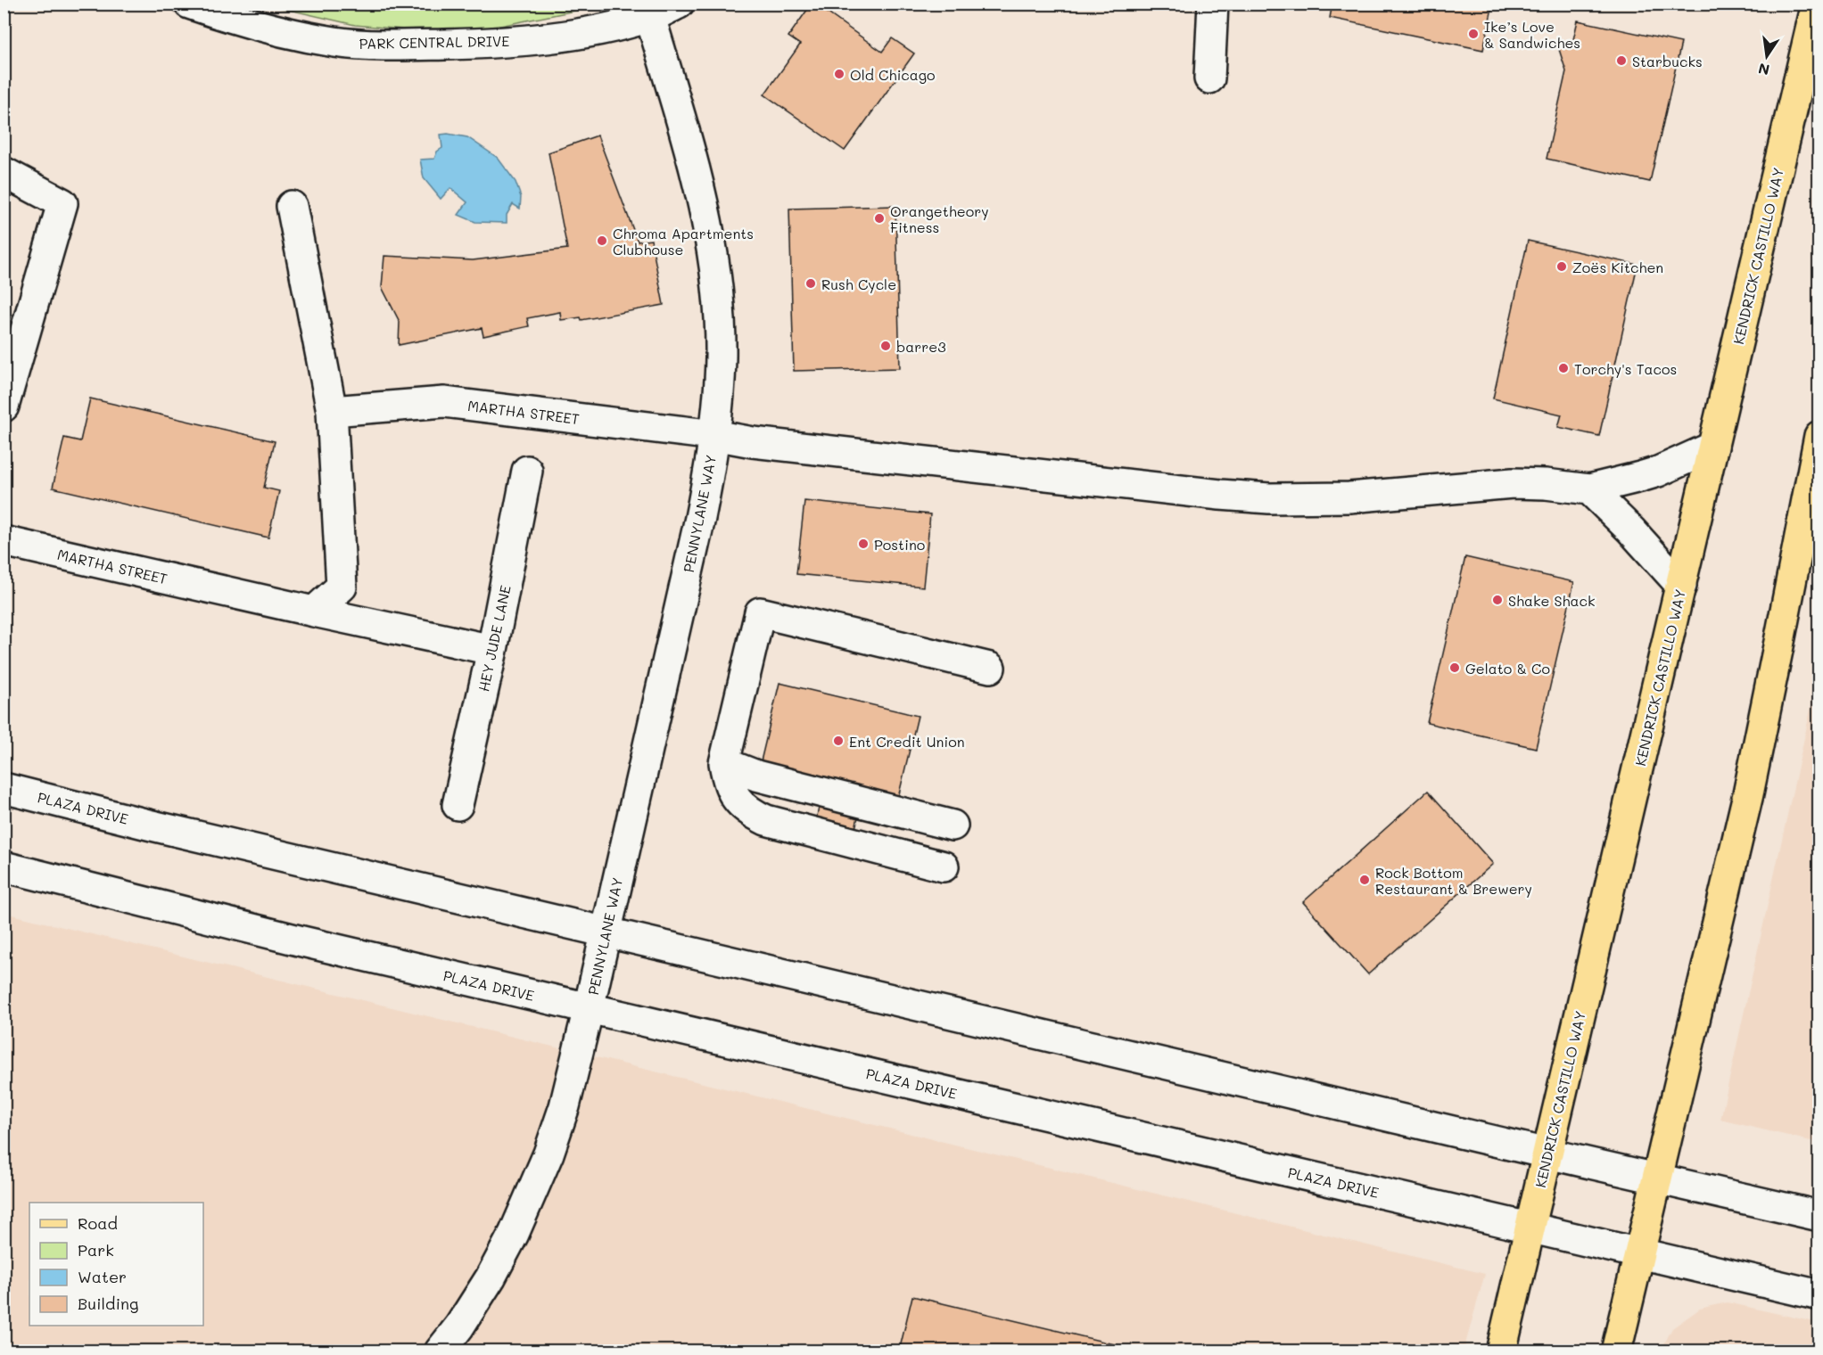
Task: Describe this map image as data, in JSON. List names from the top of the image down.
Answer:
{
  "streets": {
    "main road": ["KENDRICK CASTILLO WAY"],
    "street": [
      "PARK CENTRAL DRIVE",
      "MARTHA STREET",
      "PENNYLANE WAY",
      "HEY JUDE LANE",
      "PLAZA DRIVE"
    ]
  },
  "crossings": [
    ["PARK CENTRAL DRIVE", "PENNYLANE WAY"],
    ["KENDRICK CASTILLO WAY", "MARTHA STREET"],
    ["KENDRICK CASTILLO WAY", "PLAZA DRIVE"],
    ["MARTHA STREET", "PENNYLANE WAY"],
    ["MARTHA STREET", "HEY JUDE LANE"],
    ["PENNYLANE WAY", "PLAZA DRIVE"]
  ],
  "places": [
    "Ike’s Love & Sandwiches",
    "Starbucks",
    "Old Chicago",
    "Orangetheory Fitness",
    "Chroma Apartments Clubhouse",
    "Zoës Kitchen",
    "Rush Cycle",
    "barre3",
    "Torchy's Tacos",
    "Postino",
    "Shake Shack",
    "Gelato & Co",
    "Ent Credit Union",
    "Rock Bottom Restaurant & Brewery"
  ],
  "legend": [
    "Road",
    "Park",
    "Water",
    "Building"
  ],
  "north": "bottom"
}
